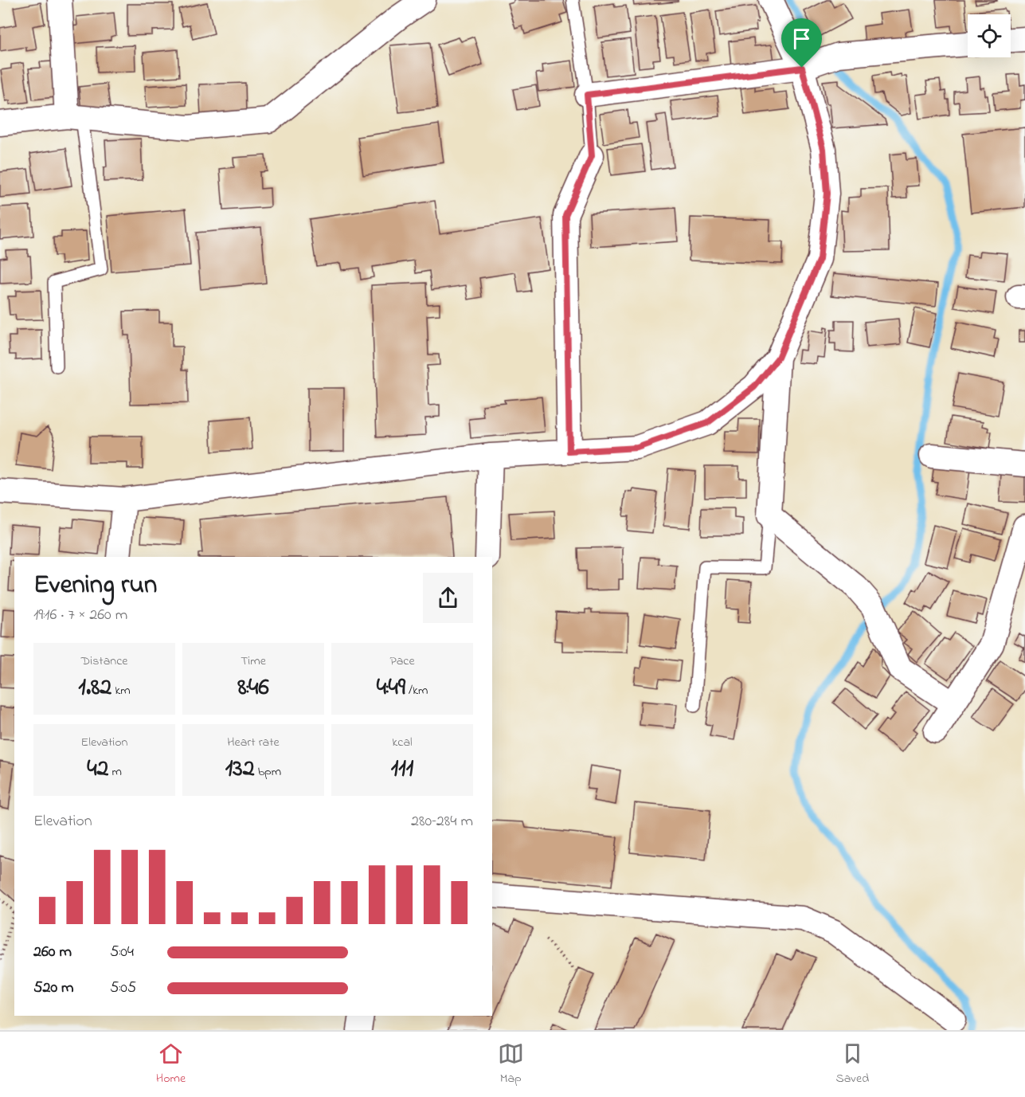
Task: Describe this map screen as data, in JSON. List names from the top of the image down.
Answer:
{
  "page": {
    "heading": ["Evening run", "19:16 · 7 × 260 m"],
    "stats": [
      ["Distance", "1.82 km"],
      ["Time", "8:46"],
      ["Pace", "4:49 /km"],
      ["Elevation", "42 m"],
      ["Heart rate", "132 bpm"],
      ["kcal", "111"]
    ],
    "chart": ["Elevation", "280–284 m"],
    "list": [
      {
        "name": "260 m",
        "note": "5:04"
      },
      {
        "name": "520 m",
        "note": "5:05"
      }
    ],
    "tabs": ["Home", "Map", "Saved"]
  }
}
